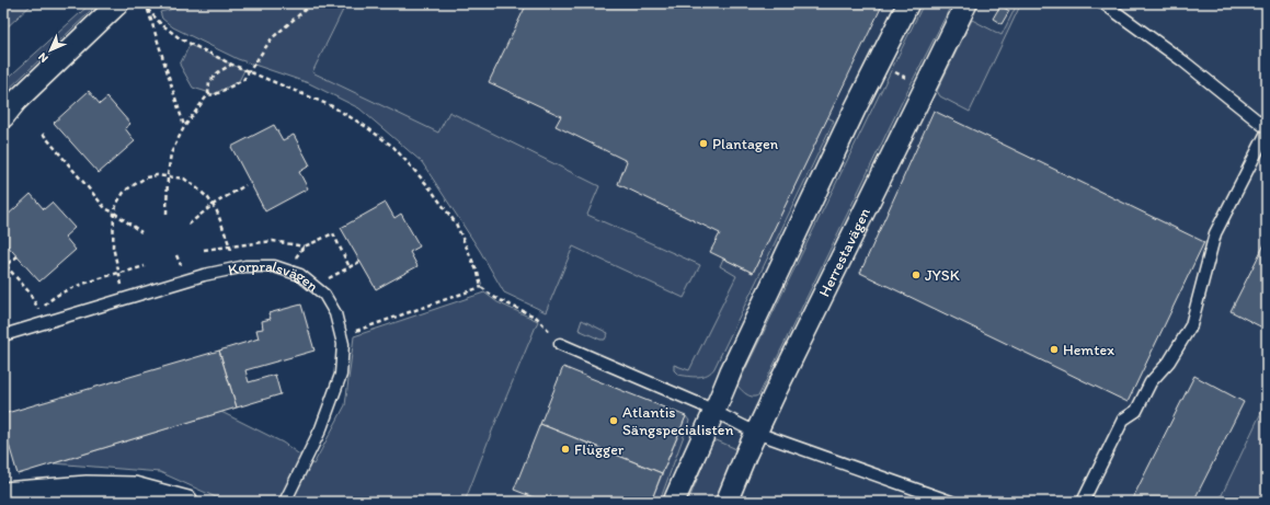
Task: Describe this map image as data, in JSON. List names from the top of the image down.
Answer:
{
  "streets": {
    "street": ["Herrestavägen"],
    "lane": ["Korpralsvägen"]
  },
  "places": [
    "Plantagen",
    "JYSK",
    "Hemtex",
    "Atlantis Sängspecialisten",
    "Flügger"
  ],
  "north": "bottom left"
}
